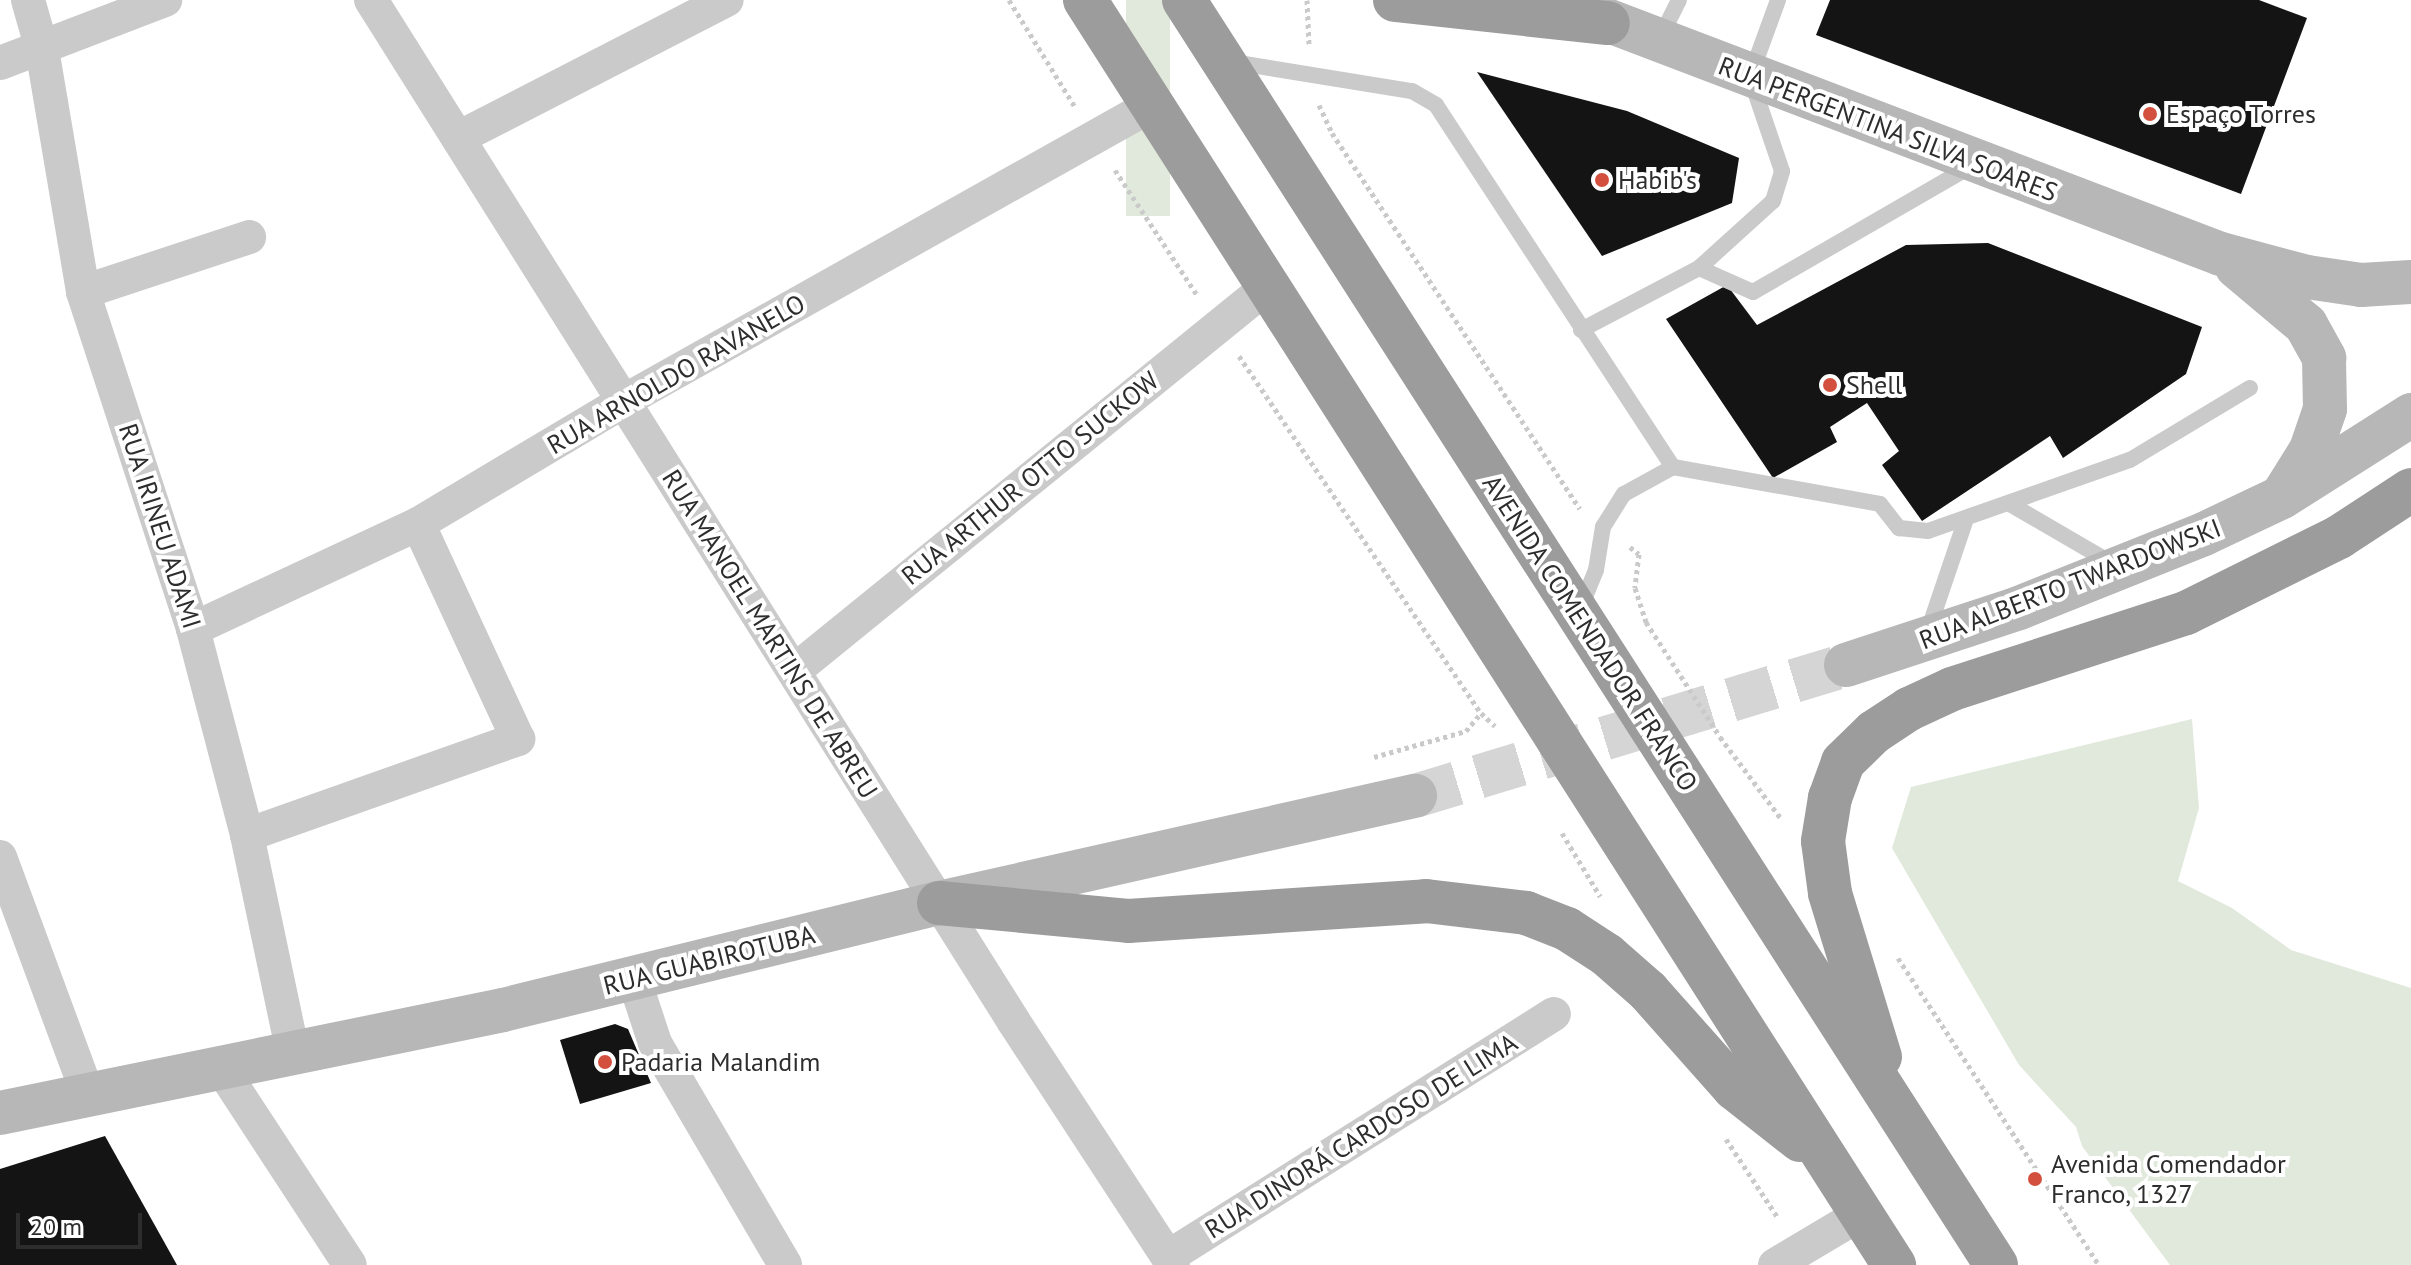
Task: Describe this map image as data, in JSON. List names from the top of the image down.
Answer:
{
  "streets": {
    "highway": ["AVENIDA COMENDADOR FRANCO"],
    "main road": ["RUA PERGENTINA SILVA SOARES", "RUA ALBERTO TWARDOWSKI", "RUA GUABIROTUBA"],
    "street": [
      "RUA ARNOLDO RAVANELO",
      "RUA ARTHUR OTTO SUCKOW",
      "RUA IRINEU ADAMI",
      "RUA MANOEL MARTINS DE ABREU",
      "RUA DINORÁ CARDOSO DE LIMA"
    ]
  },
  "crossings": [
    ["RUA PERGENTINA SILVA SOARES", "RUA ALBERTO TWARDOWSKI"],
    ["RUA ARNOLDO RAVANELO", "RUA IRINEU ADAMI"],
    ["RUA ARNOLDO RAVANELO", "RUA MANOEL MARTINS DE ABREU"],
    ["RUA ARTHUR OTTO SUCKOW", "RUA MANOEL MARTINS DE ABREU"],
    ["RUA IRINEU ADAMI", "RUA GUABIROTUBA"],
    ["RUA MANOEL MARTINS DE ABREU", "RUA GUABIROTUBA"],
    ["RUA MANOEL MARTINS DE ABREU", "RUA DINORÁ CARDOSO DE LIMA"]
  ],
  "places": [
    "Espaço Torres",
    "Habib's",
    "Shell",
    "Padaria Malandim",
    "Avenida Comendador Franco, 1327"
  ],
  "scale_bar": "20 m"
}
